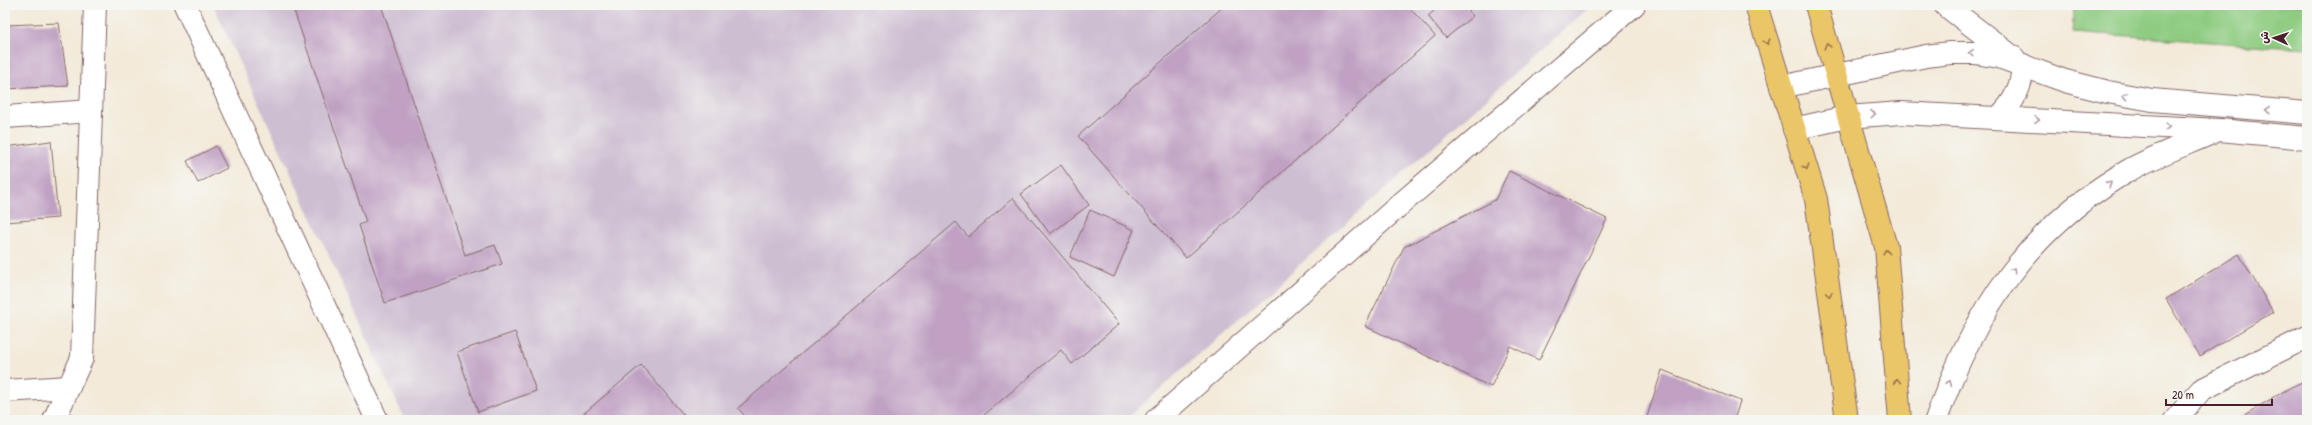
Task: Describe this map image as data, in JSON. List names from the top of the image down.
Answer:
{
  "scale_bar": "20 m",
  "north": "left"
}
